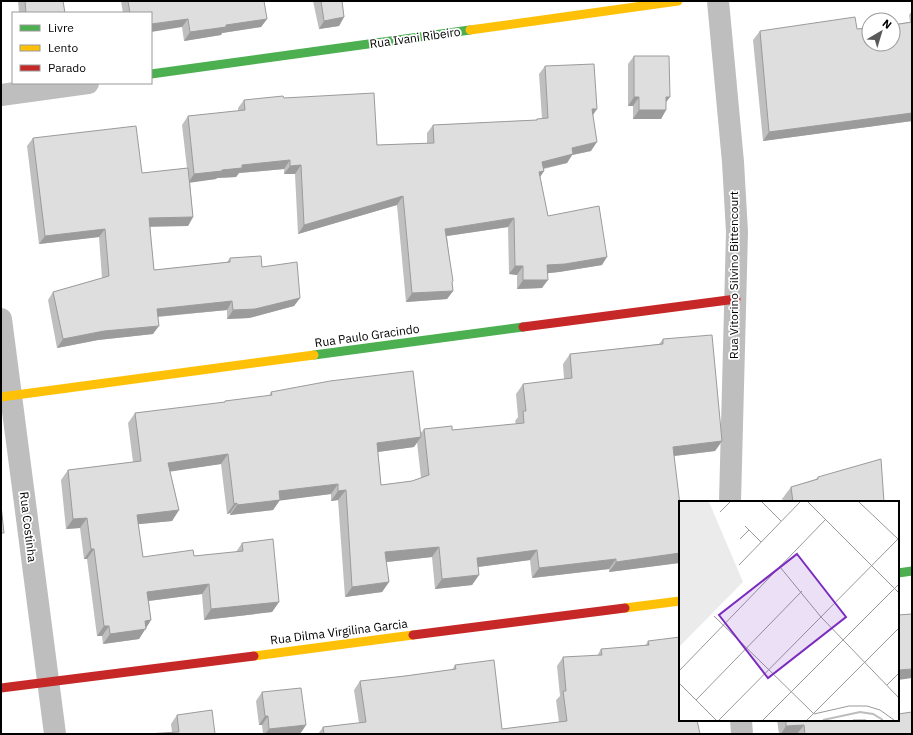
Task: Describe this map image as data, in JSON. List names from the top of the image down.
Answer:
{
  "streets": {
    "street": [
      "Rua Ivani Ribeiro",
      "Rua Vitorino Silvino Bittencourt",
      "Rua Paulo Gracindo",
      "Rua Costinha",
      "Rua Dilma Virgilina Garcia"
    ]
  },
  "crossings": [
    ["Rua Vitorino Silvino Bittencourt", "Rua Paulo Gracindo"],
    ["Rua Paulo Gracindo", "Rua Costinha"],
    ["Rua Costinha", "Rua Dilma Virgilina Garcia"]
  ],
  "legend": ["Livre", "Lento", "Parado"],
  "north": "top right"
}
